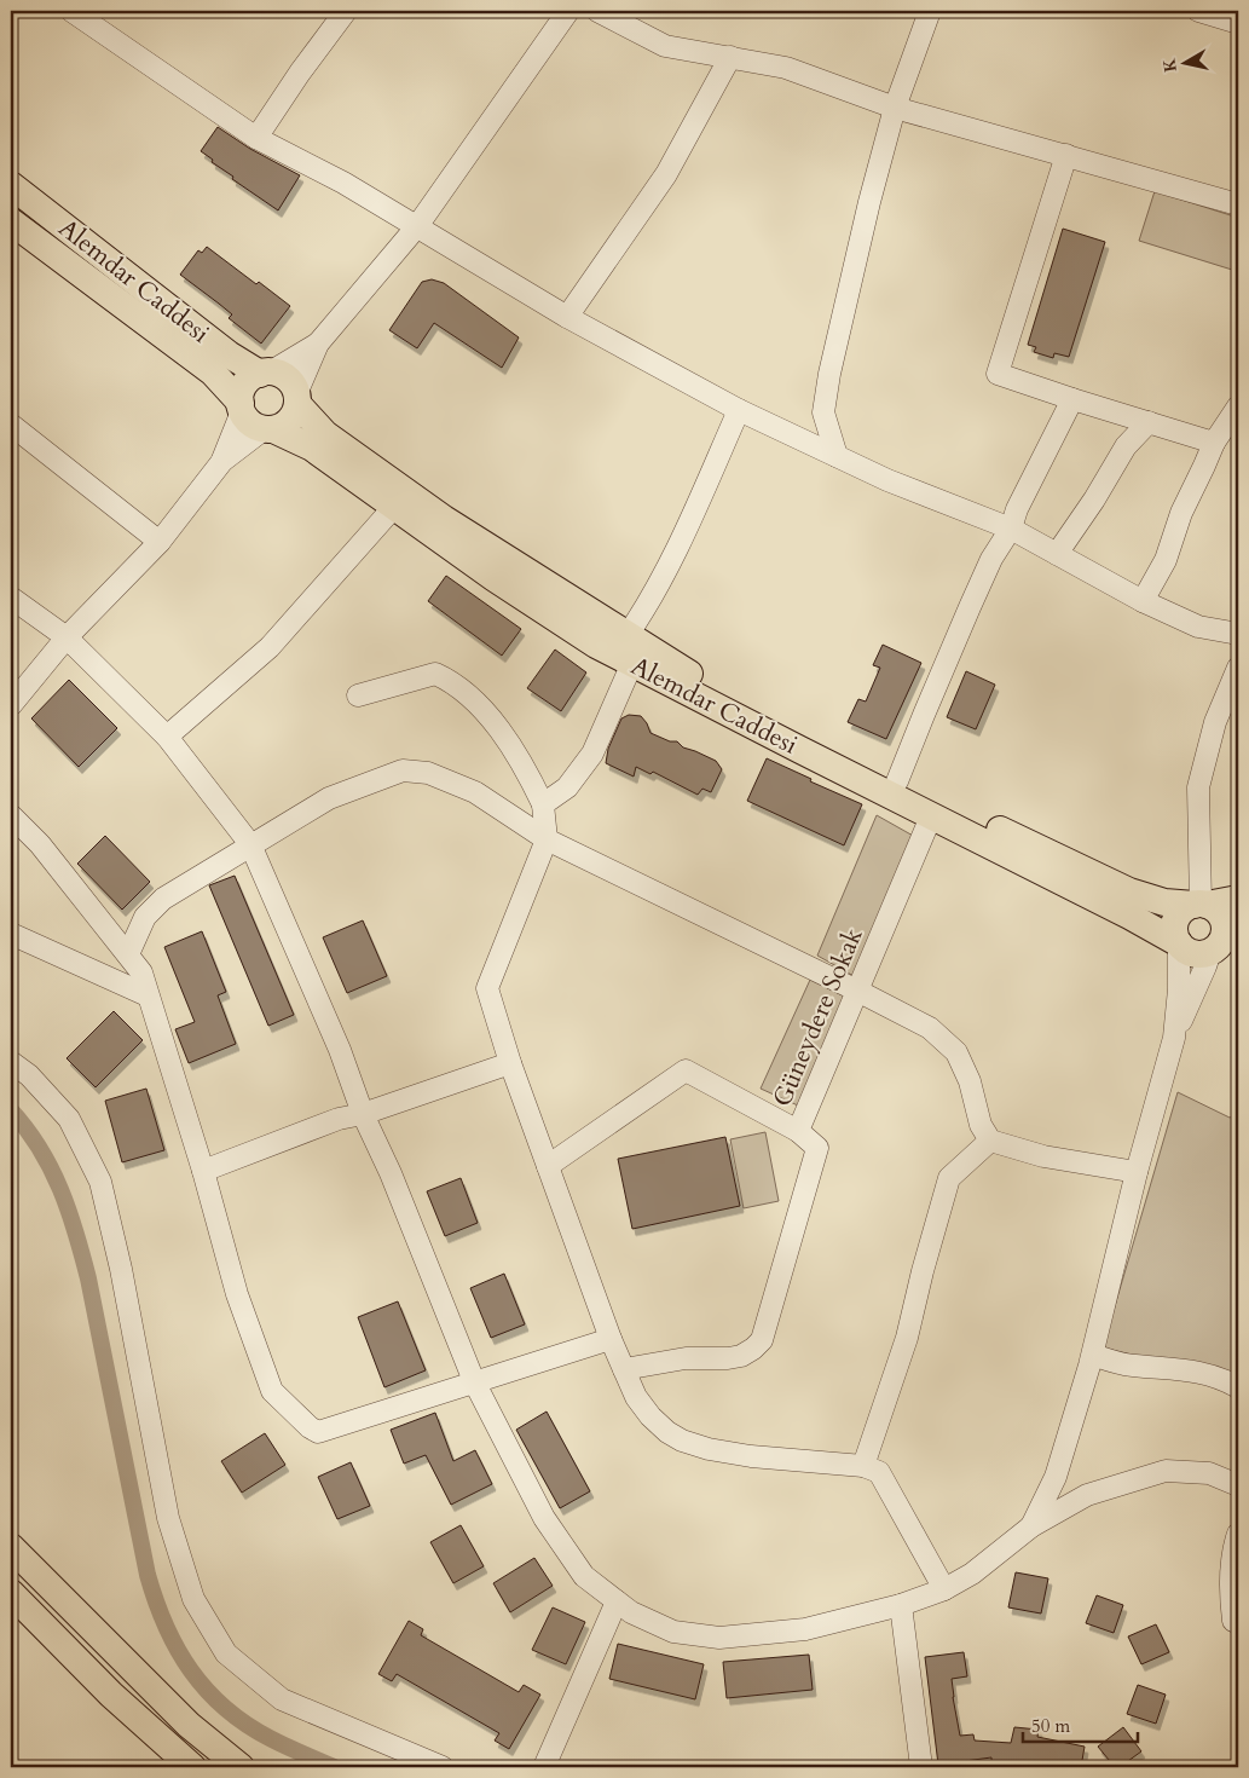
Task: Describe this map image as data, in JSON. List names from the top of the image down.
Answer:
{
  "streets": {
    "main road": ["Alemdar Caddesi"],
    "street": ["Güneydere Sokak"]
  },
  "crossings": [
    ["Alemdar Caddesi", "Güneydere Sokak"]
  ],
  "scale_bar": "50 m",
  "north": "left"
}
